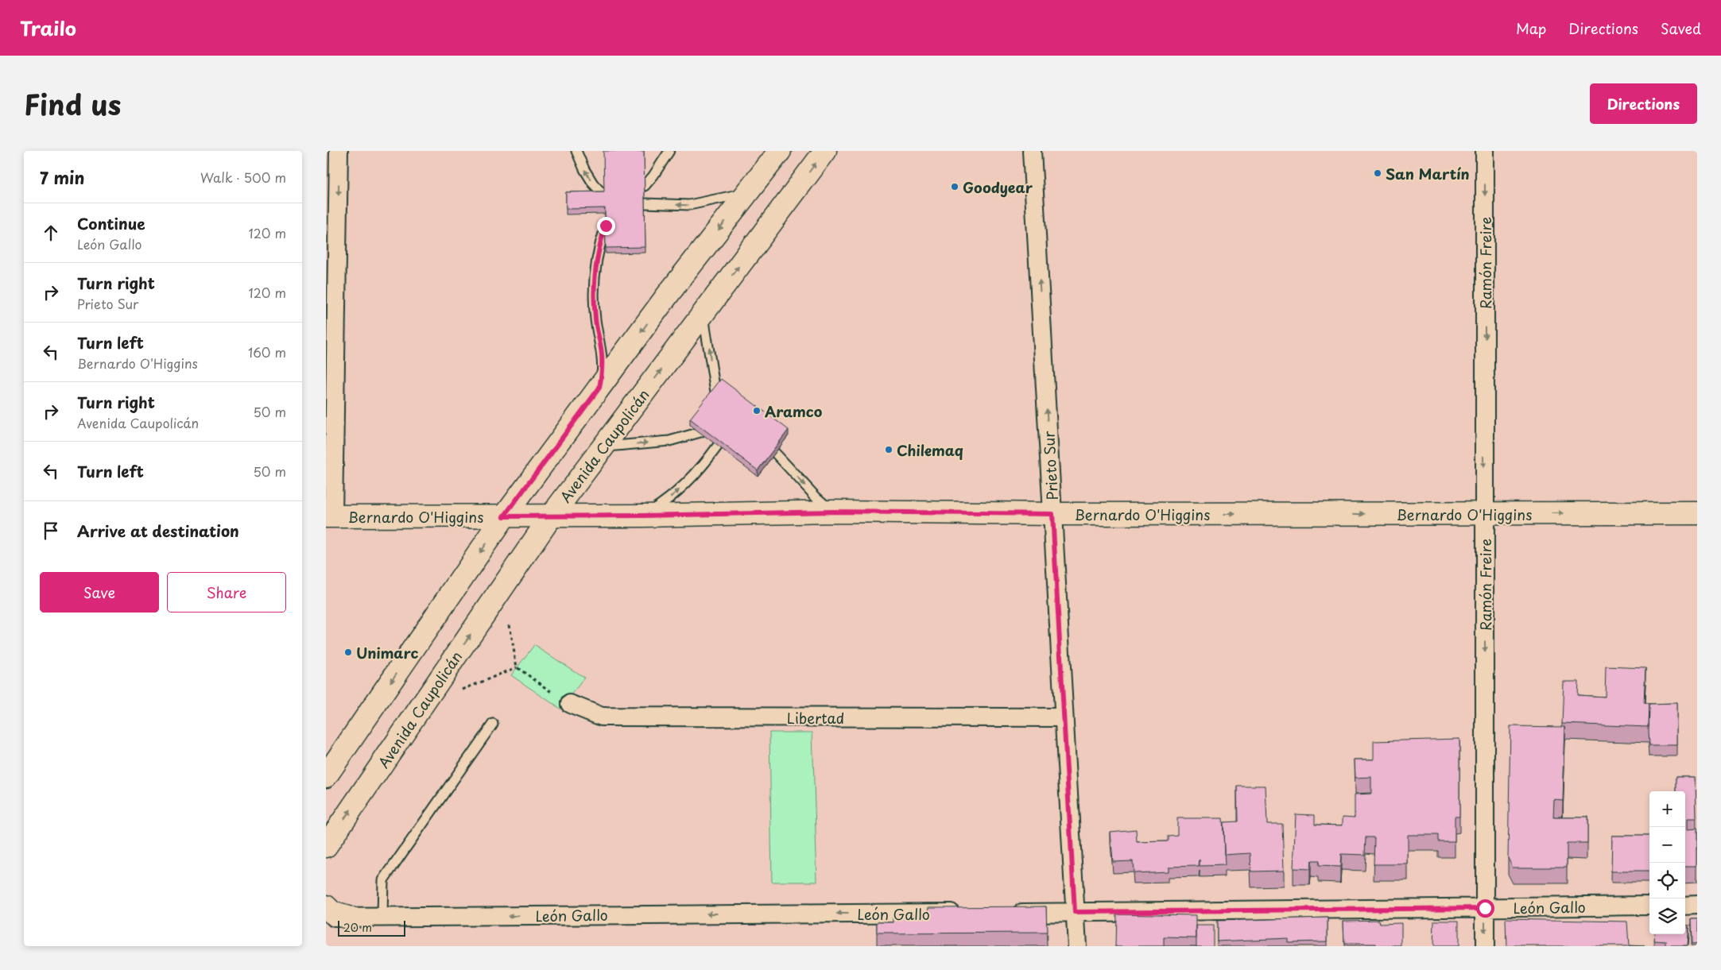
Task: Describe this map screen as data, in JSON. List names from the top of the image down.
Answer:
{
  "streets": {
    "main road": ["Avenida Caupolicán", "Bernardo O'Higgins"],
    "street": [
      "Ramón Freire",
      "Prieto Sur",
      "Libertad",
      "León Gallo"
    ]
  },
  "crossings": [
    ["Ramón Freire", "Bernardo O'Higgins"],
    ["Ramón Freire", "León Gallo"],
    ["Avenida Caupolicán", "Bernardo O'Higgins"],
    ["Prieto Sur", "Bernardo O'Higgins"],
    ["Prieto Sur", "Libertad"],
    ["Prieto Sur", "León Gallo"]
  ],
  "one_way": [
    "Ramón Freire",
    "Prieto Sur",
    "Bernardo O'Higgins",
    "León Gallo"
  ],
  "places": [
    "San Martín",
    "Goodyear",
    "Aramco",
    "Chilemaq",
    "Unimarc"
  ],
  "scale_bar": "20 m",
  "page": {
    "header": "Trailo",
    "nav": ["Map", "Directions", "Saved"],
    "title": "Find us",
    "buttons": [
      "Directions",
      ["Save", "Share"]
    ],
    "heading": ["7 min", "Walk · 500 m"],
    "list": [
      ["Continue", "León Gallo", "120 m"],
      ["Turn right", "Prieto Sur", "120 m"],
      ["Turn left", "Bernardo O'Higgins", "160 m"],
      ["Turn right", "Avenida Caupolicán", "50 m"],
      ["Turn left", "50 m"],
      "Arrive at destination"
    ],
    "map_buttons": ["+", "−"],
    "scale": "20 m"
  }
}
